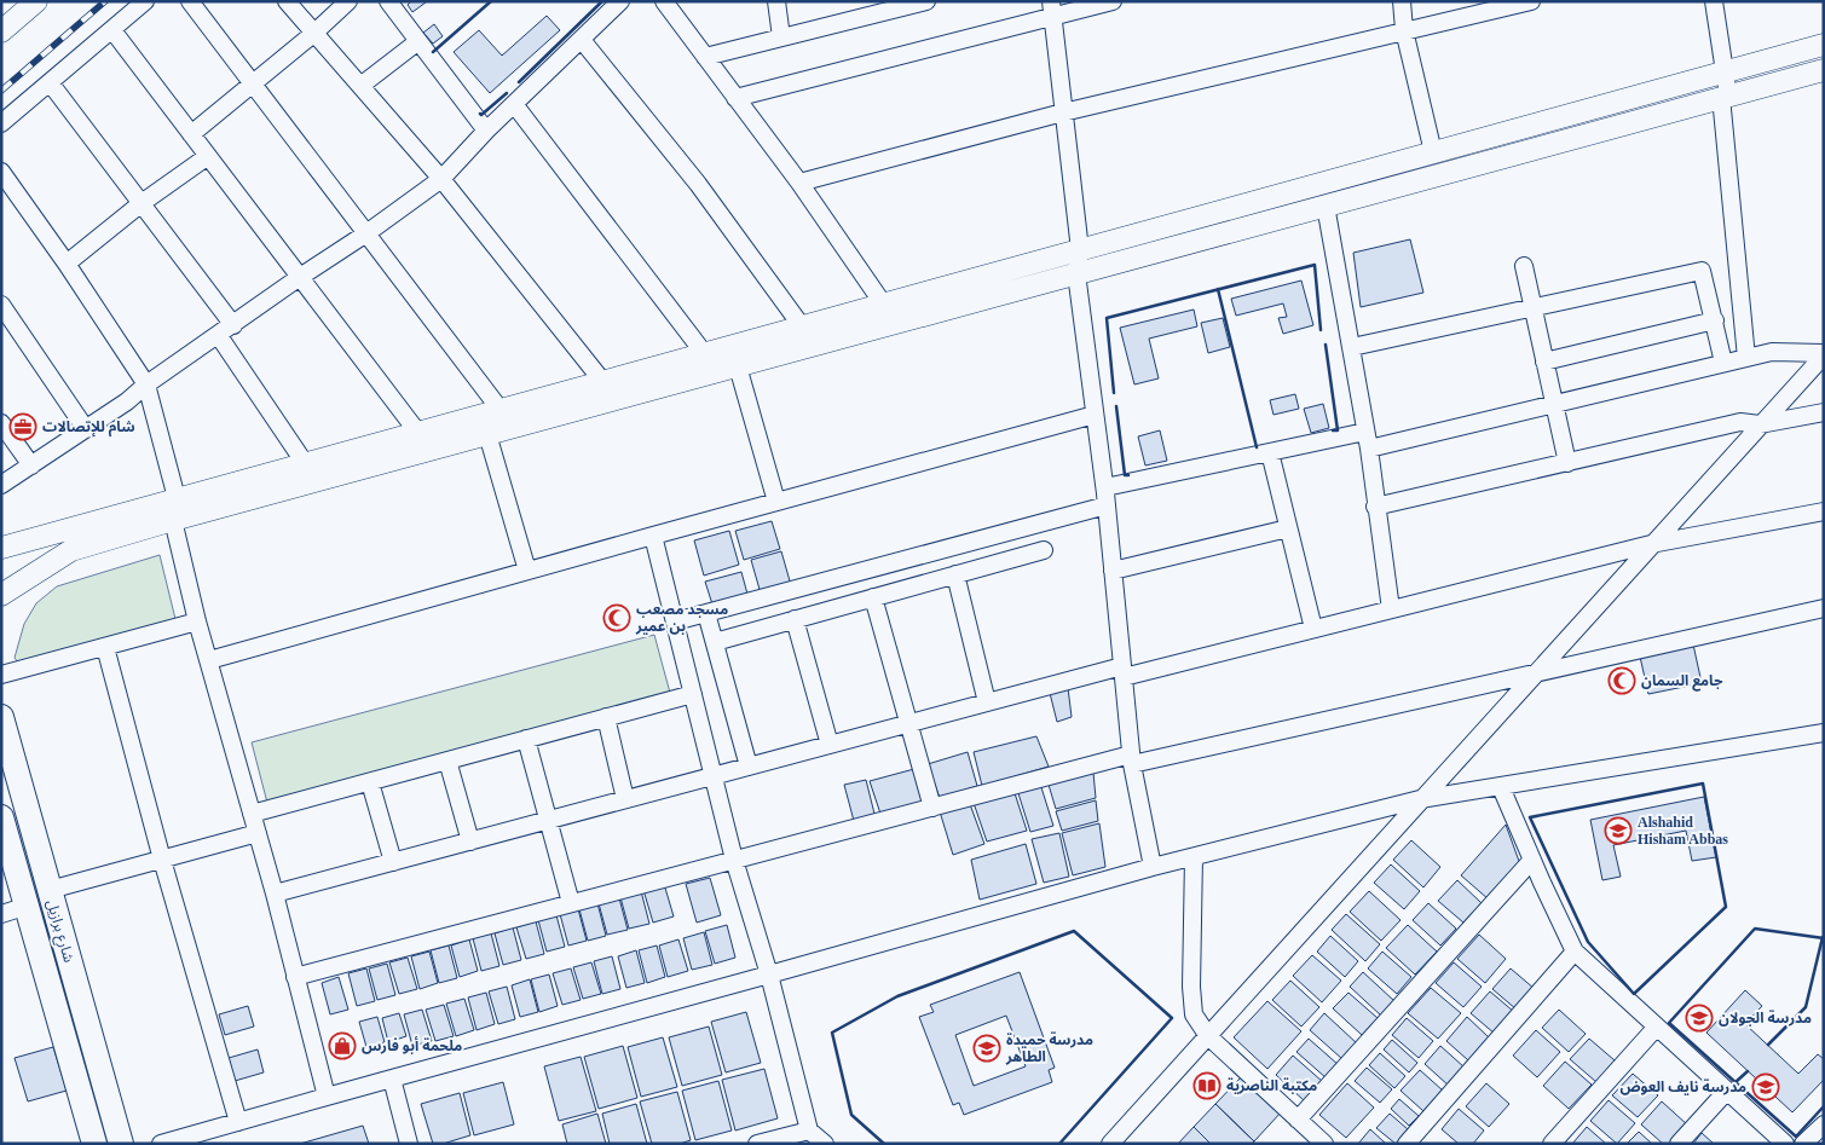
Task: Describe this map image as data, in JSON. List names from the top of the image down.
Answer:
{
  "streets": {
    "highway": ["شارع برازيل"]
  },
  "places": {
    "office": ["شام للإتصالات"],
    "mosque": ["مسجد مصعب بن عمير", "جامع السمان"],
    "school or university": [
      "Alshahid Hisham Abbas",
      "مدرسة الجولان",
      "مدرسة حميدة الطاهر",
      "مدرسة نايف العوض"
    ],
    "shop": ["ملحمة أبو فارس"],
    "library": ["مكتبة الناصرية"]
  }
}
